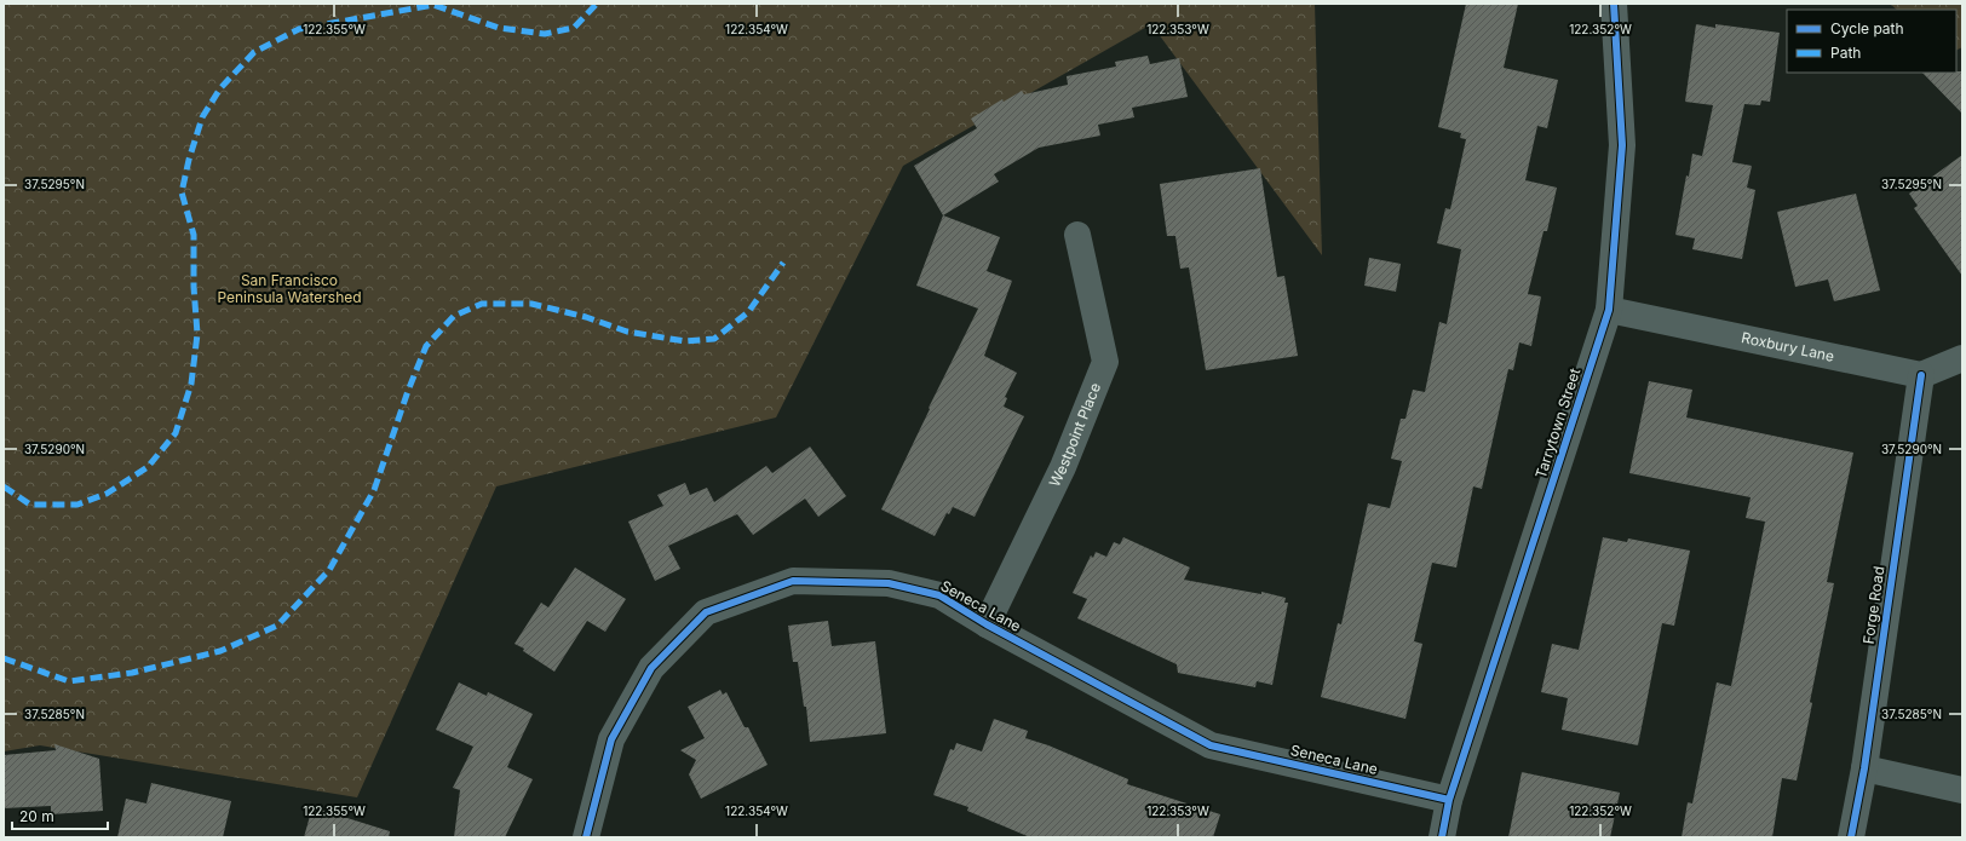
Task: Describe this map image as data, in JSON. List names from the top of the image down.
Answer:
{
  "streets": {
    "street": [
      "Roxbury Lane",
      "Tarrytown Street",
      "Westpoint Place",
      "Forge Road",
      "Seneca Lane"
    ]
  },
  "crossings": [
    ["Roxbury Lane", "Tarrytown Street"],
    ["Roxbury Lane", "Forge Road"],
    ["Tarrytown Street", "Seneca Lane"],
    ["Westpoint Place", "Seneca Lane"]
  ],
  "parks": ["San Francisco Peninsula Watershed"],
  "legend": ["Cycle path", "Path"],
  "scale_bar": "20 m",
  "coordinates": [
    "122.355°W",
    "122.354°W",
    "122.353°W",
    "122.352°W",
    "37.5295°N",
    "37.5290°N",
    "37.5285°N"
  ]
}
